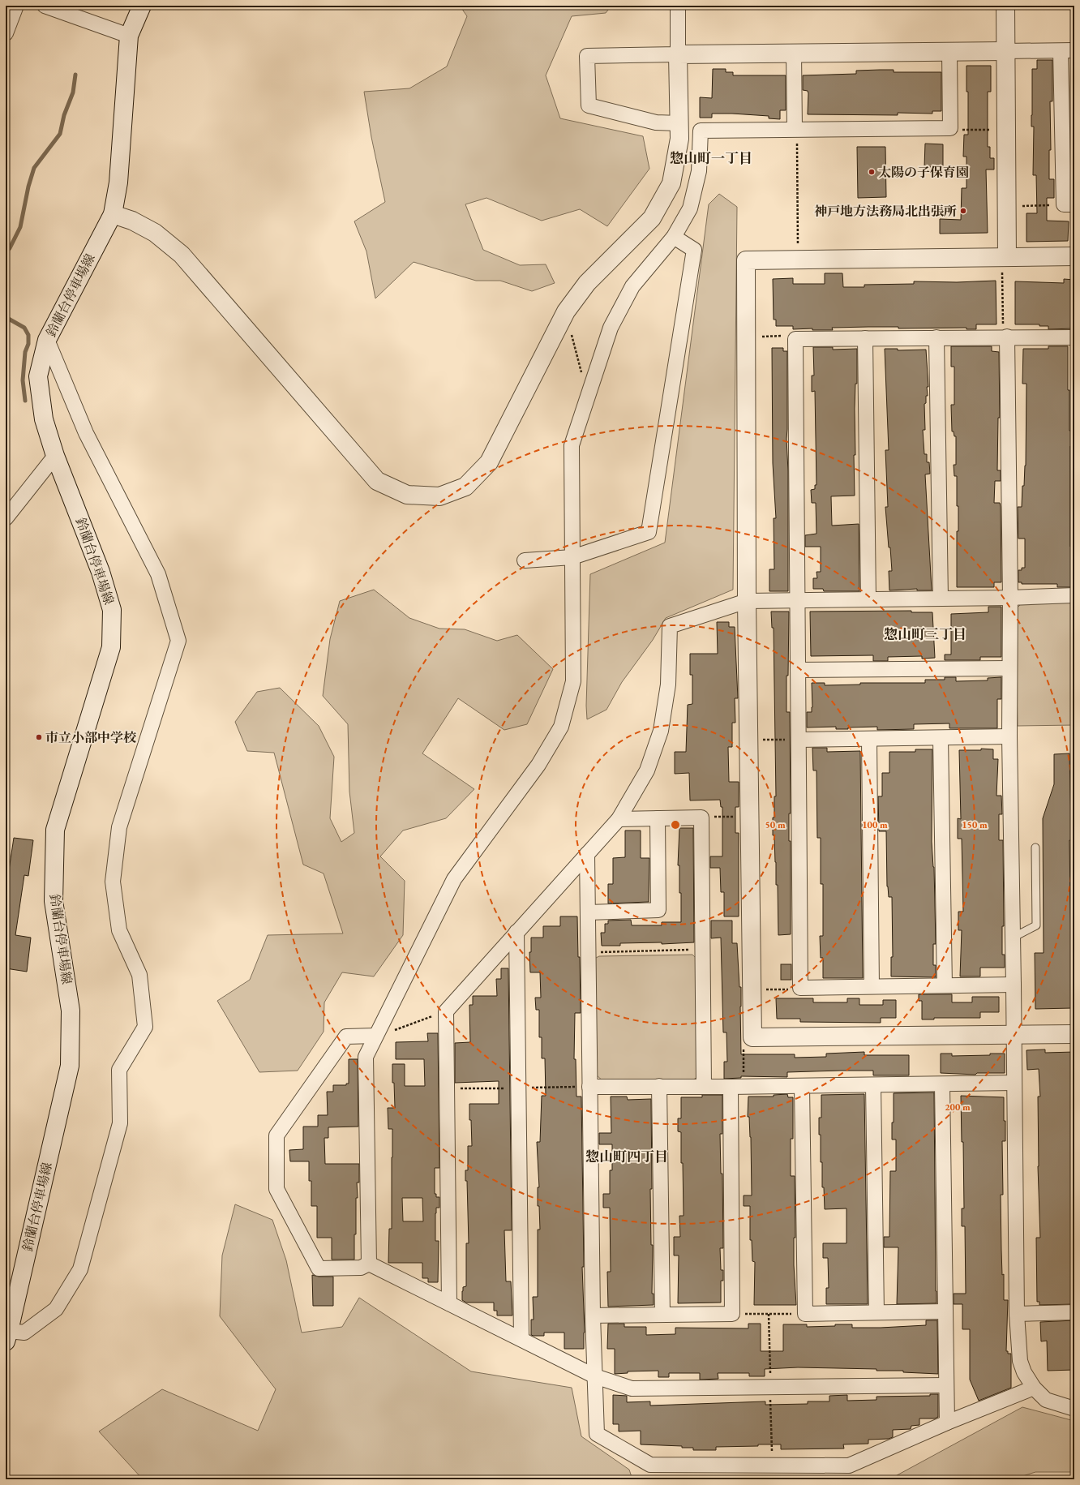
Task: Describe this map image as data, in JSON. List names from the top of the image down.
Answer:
{
  "streets": {
    "street": ["鈴蘭台停車場線"]
  },
  "districts": ["惣山町一丁目", "惣山町三丁目", "惣山町四丁目"],
  "places": ["太陽の子保育園", "神戸地方法務局北出張所", "市立小部中学校"],
  "rings": [
    "50 m",
    "100 m",
    "150 m",
    "200 m"
  ]
}
